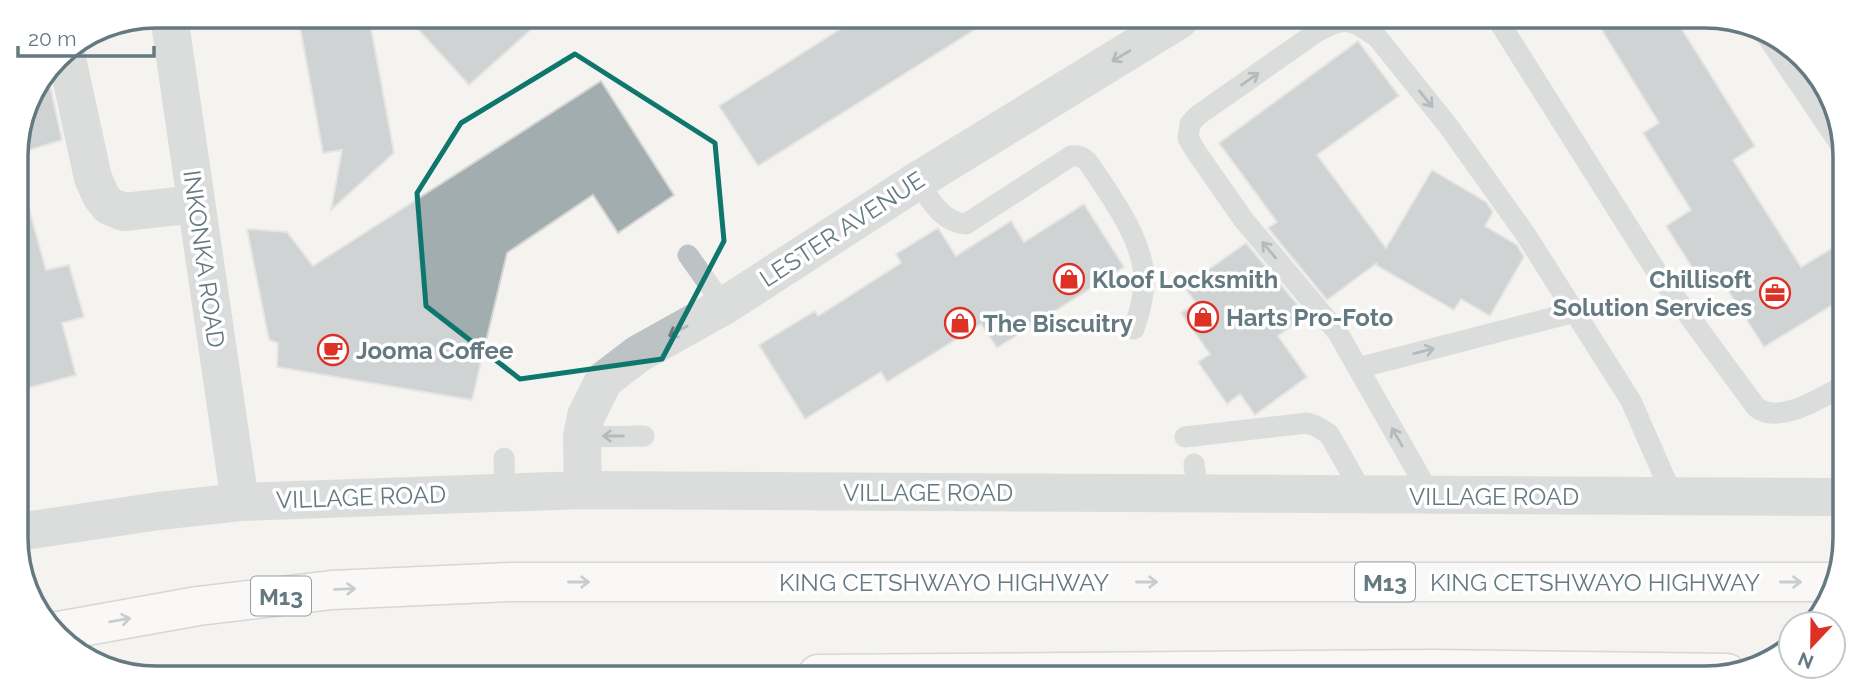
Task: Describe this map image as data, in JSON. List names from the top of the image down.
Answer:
{
  "streets": {
    "highway": ["KING CETSHWAYO HIGHWAY", "M13"],
    "street": ["LESTER AVENUE", "INKONKA ROAD", "VILLAGE ROAD"]
  },
  "crossings": [
    ["LESTER AVENUE", "VILLAGE ROAD"],
    ["INKONKA ROAD", "VILLAGE ROAD"]
  ],
  "one_way": ["LESTER AVENUE", "KING CETSHWAYO HIGHWAY"],
  "places": {
    "shop": ["Kloof Locksmith", "Harts Pro-Foto", "The Biscuitry"],
    "office": ["Chillisoft Solution Services"],
    "cafe": ["Jooma Coffee"]
  },
  "scale_bar": "20 m",
  "north": "bottom"
}
